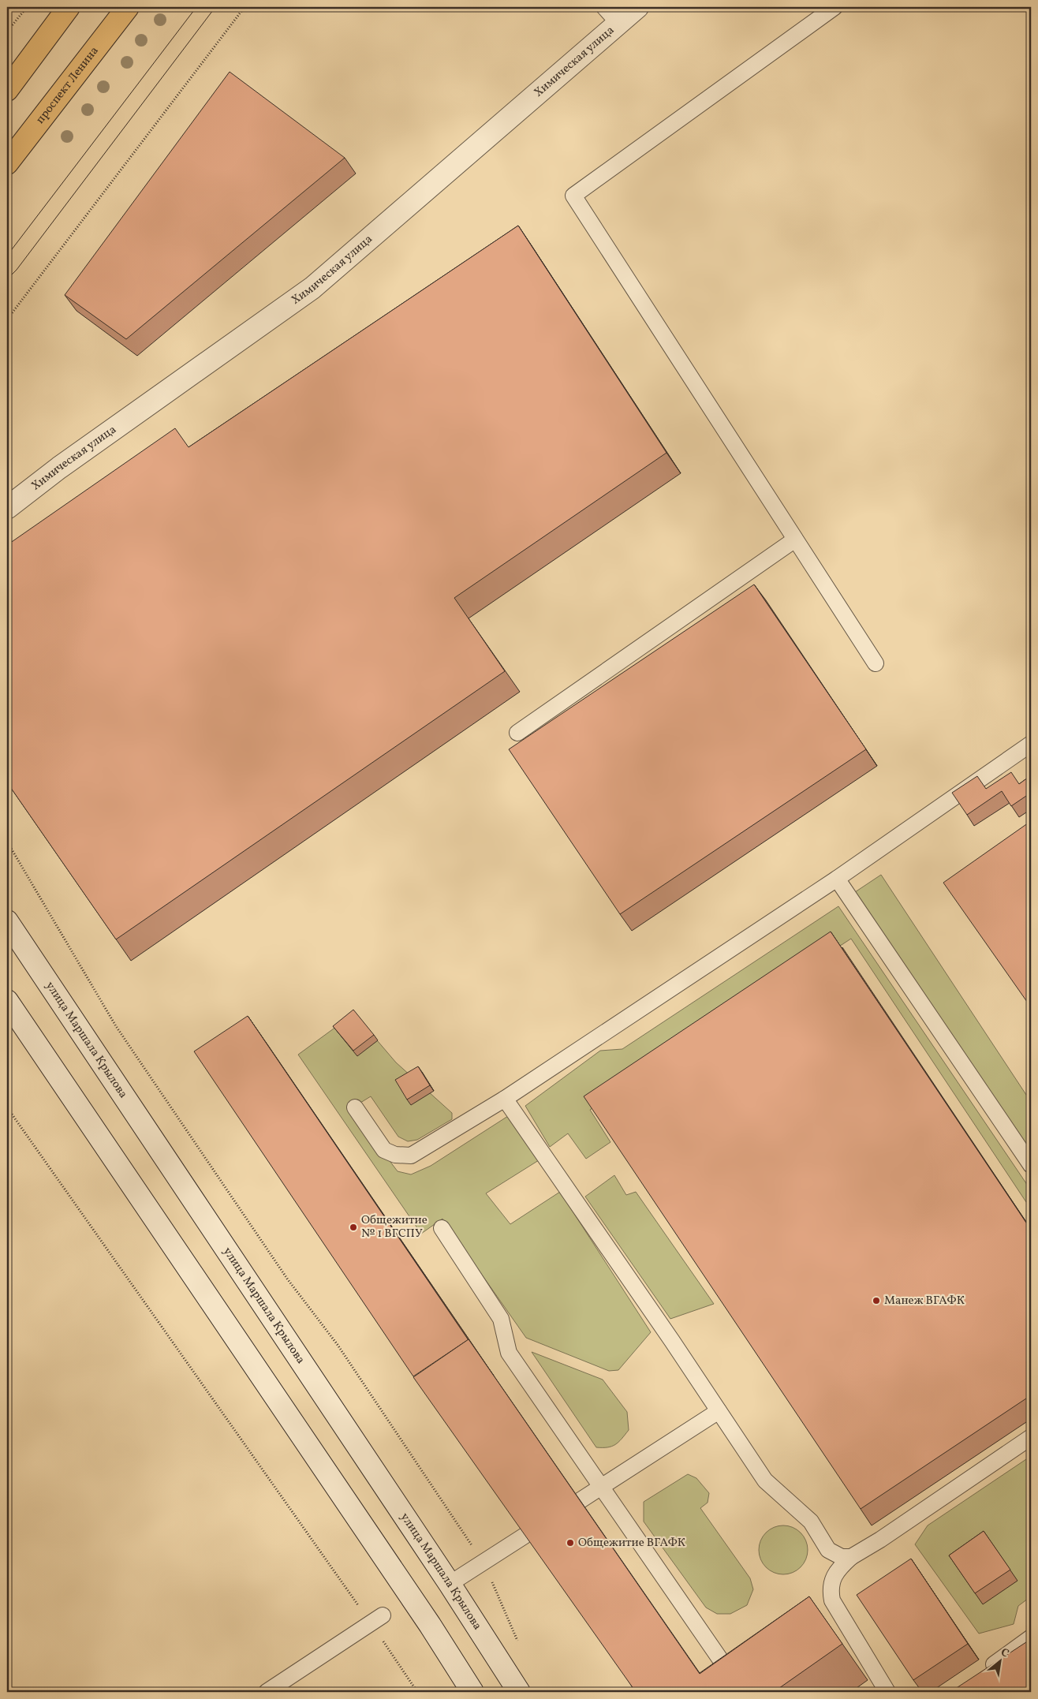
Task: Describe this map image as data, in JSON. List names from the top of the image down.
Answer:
{
  "streets": {
    "main road": ["Химическая улица", "проспект Ленина", "улица Маршала Крылова"]
  },
  "places": ["Общежитие № 1 ВГСПУ", "Манеж ВГАФК", "Общежитие ВГАФК"],
  "north": "top right"
}
